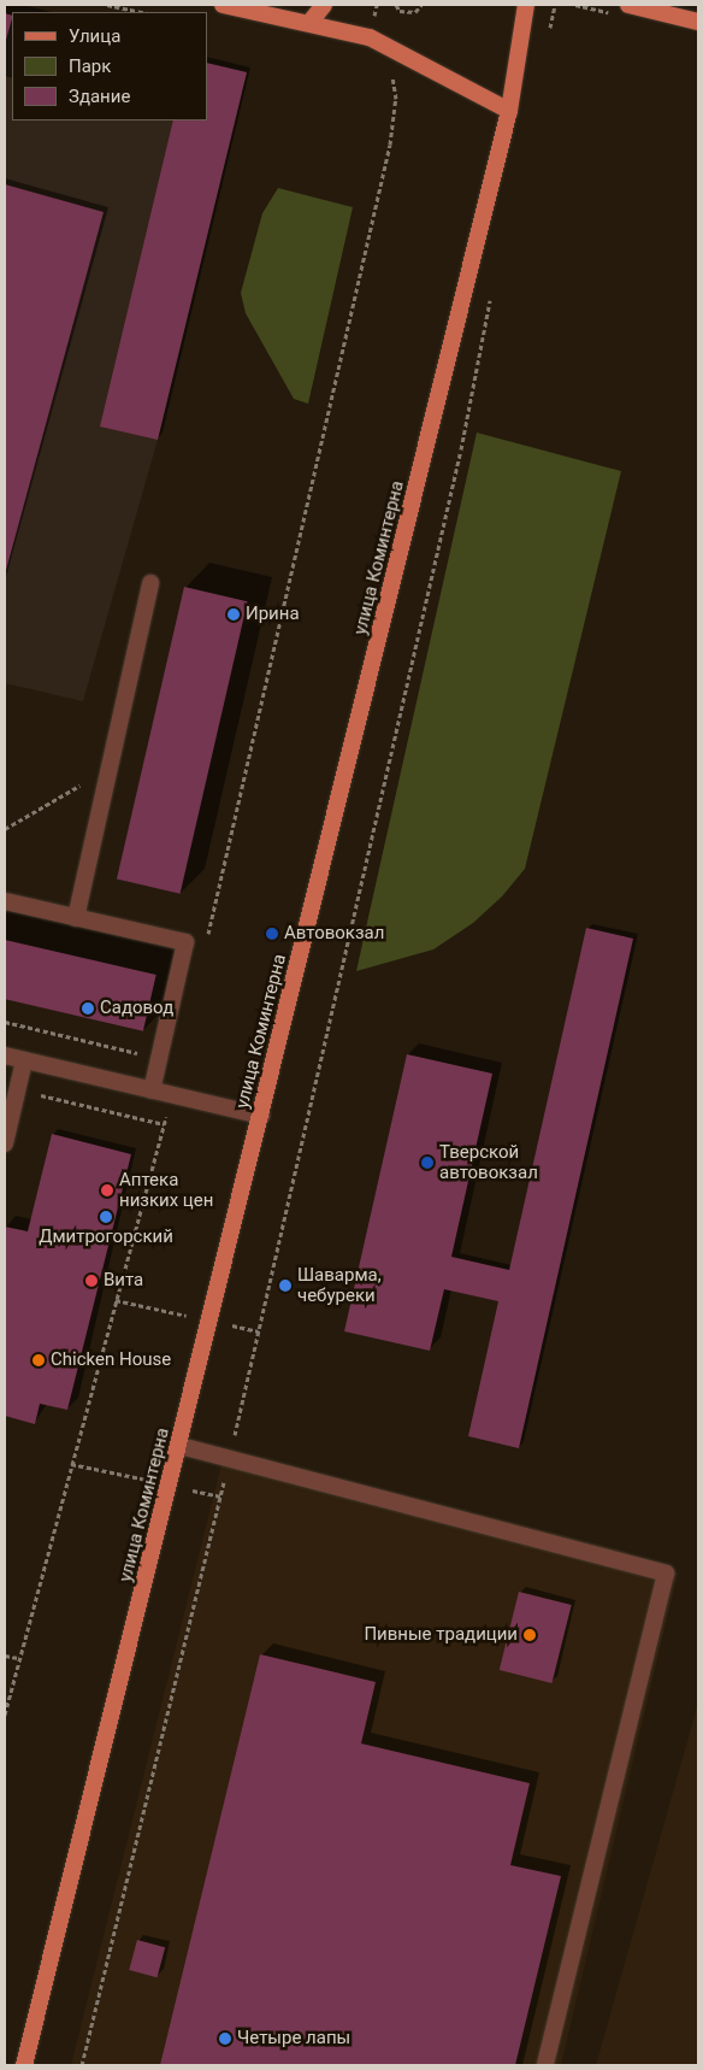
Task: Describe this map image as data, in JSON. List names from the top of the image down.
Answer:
{
  "streets": {
    "main road": ["улица Коминтерна"]
  },
  "places": [
    "Ирина",
    "Автовокзал",
    "Садовод",
    "Тверской автовокзал",
    "Аптека низких цен",
    "Дмитрогорский",
    "Вита",
    "Шаварма, чебуреки",
    "Chicken House",
    "Пивные традиции",
    "Четыре лапы"
  ],
  "legend": ["Улица", "Парк", "Здание"]
}
